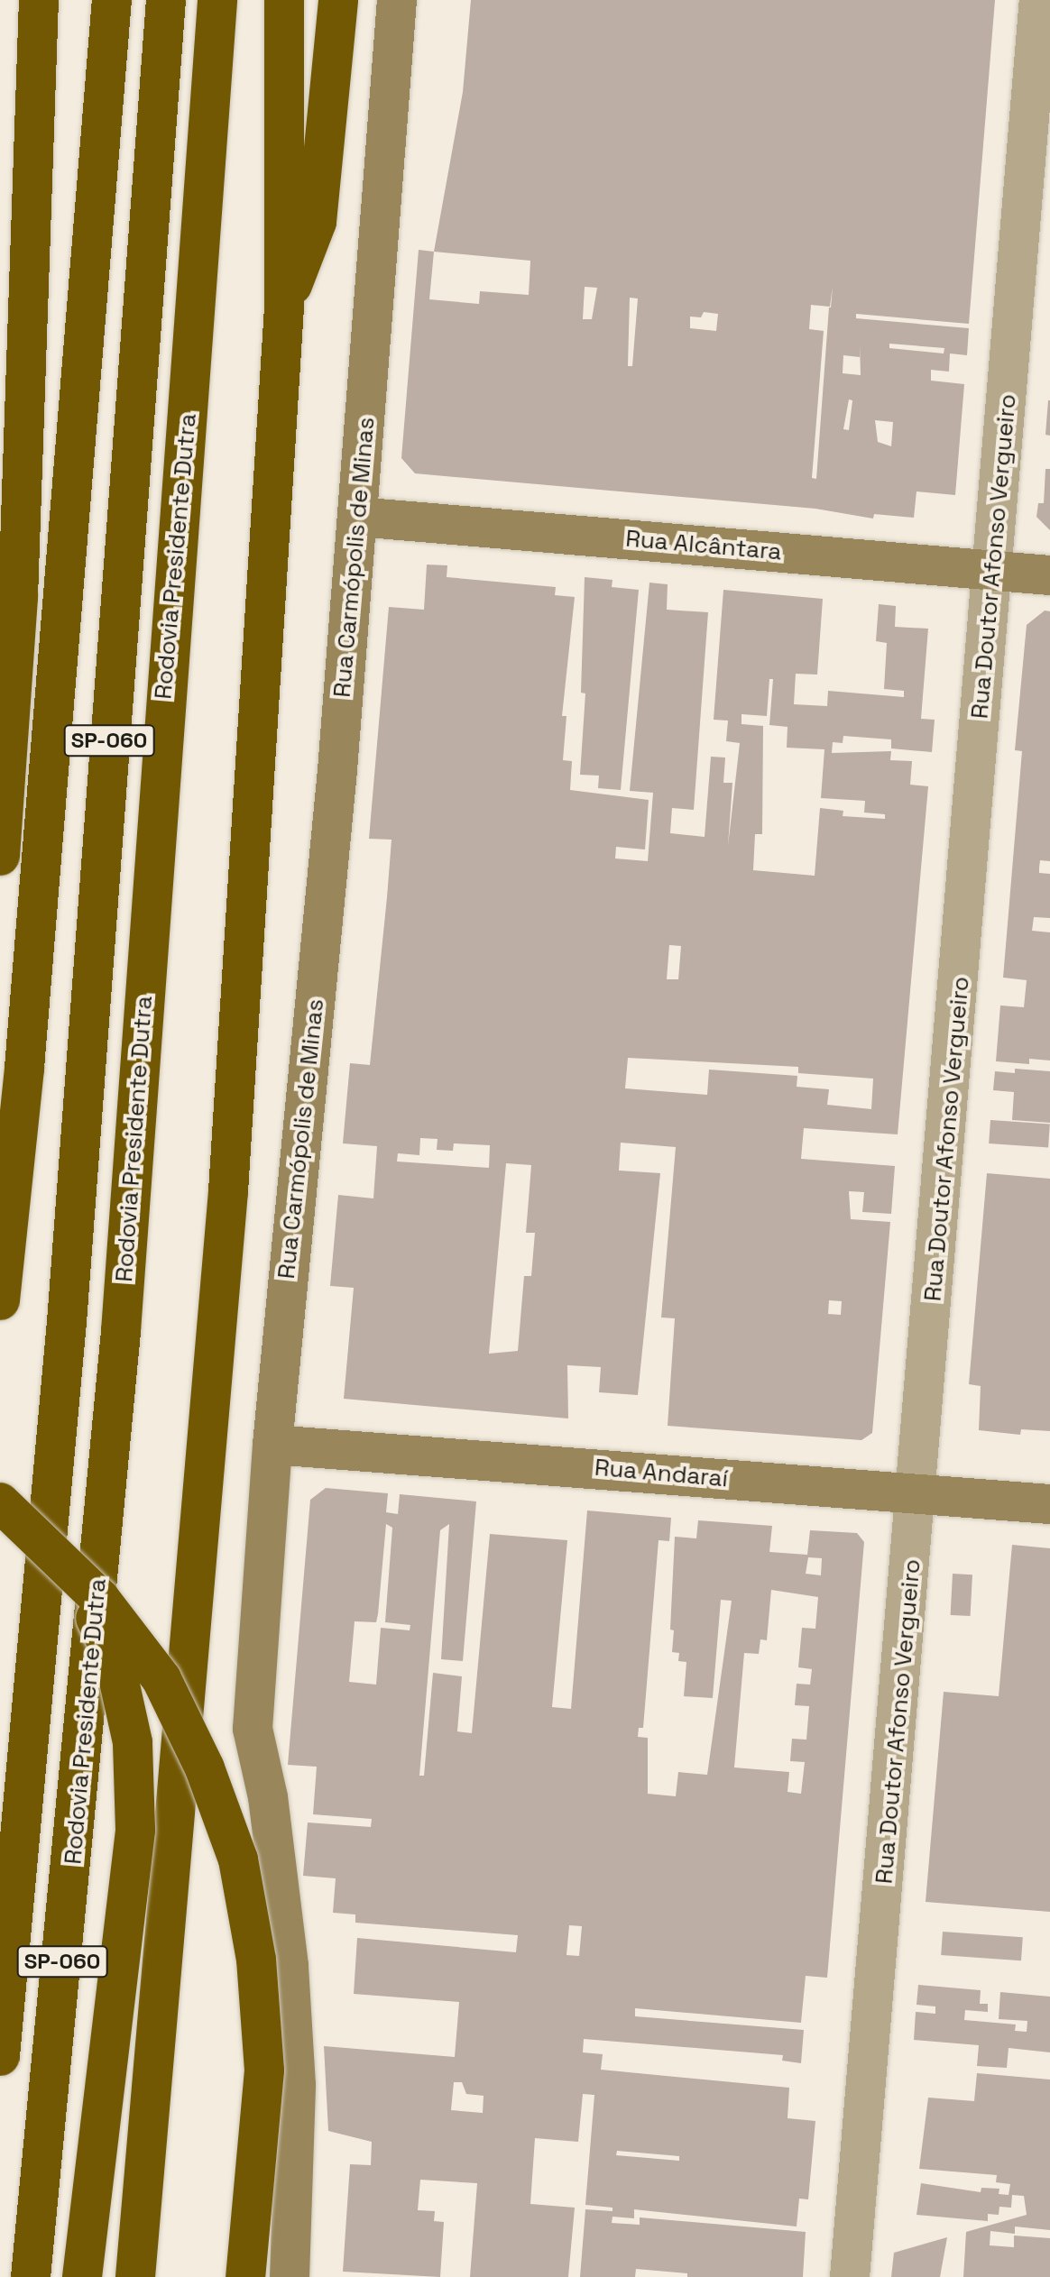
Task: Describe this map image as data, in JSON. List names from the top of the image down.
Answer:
{
  "streets": {
    "highway": ["Rodovia Presidente Dutra", "SP-060"],
    "main road": ["Rua Alcântara", "Rua Carmópolis de Minas", "Rua Andaraí"],
    "street": ["Rua Doutor Afonso Vergueiro"]
  },
  "crossings": [
    ["Rua Alcântara", "Rua Doutor Afonso Vergueiro"],
    ["Rua Alcântara", "Rua Carmópolis de Minas"],
    ["Rua Doutor Afonso Vergueiro", "Rua Andaraí"],
    ["Rua Carmópolis de Minas", "Rua Andaraí"]
  ]
}
